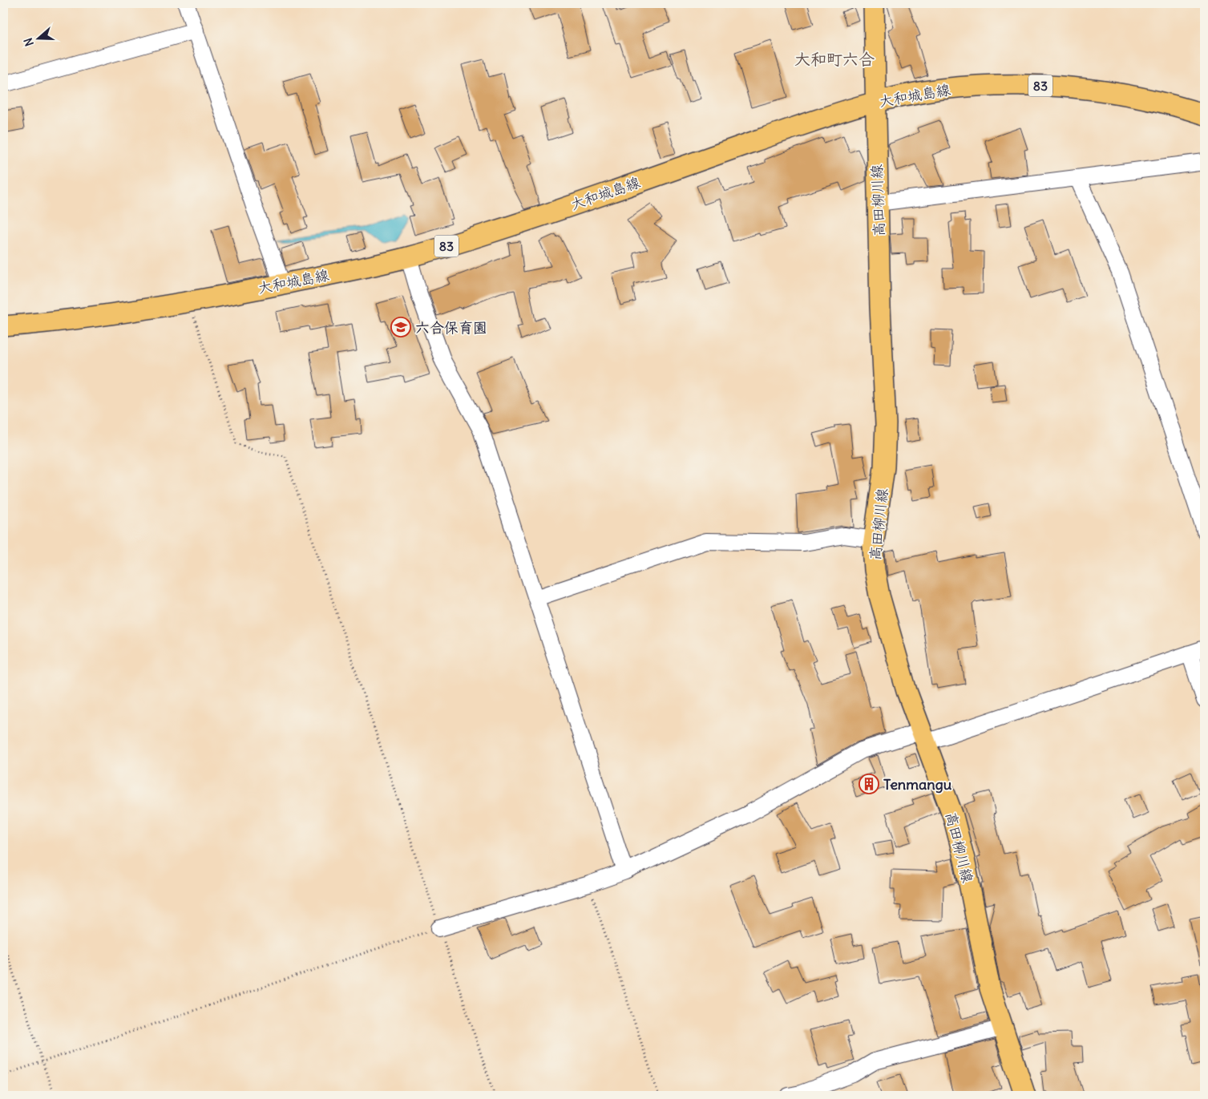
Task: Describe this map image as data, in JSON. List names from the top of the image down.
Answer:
{
  "streets": {
    "main road": ["83", "大和城島線", "高田柳川線"]
  },
  "crossings": [
    ["大和城島線", "高田柳川線"]
  ],
  "districts": ["大和町六合"],
  "places": {
    "school or university": ["六合保育園"],
    "building": ["Tenmangu"]
  },
  "north": "left"
}
